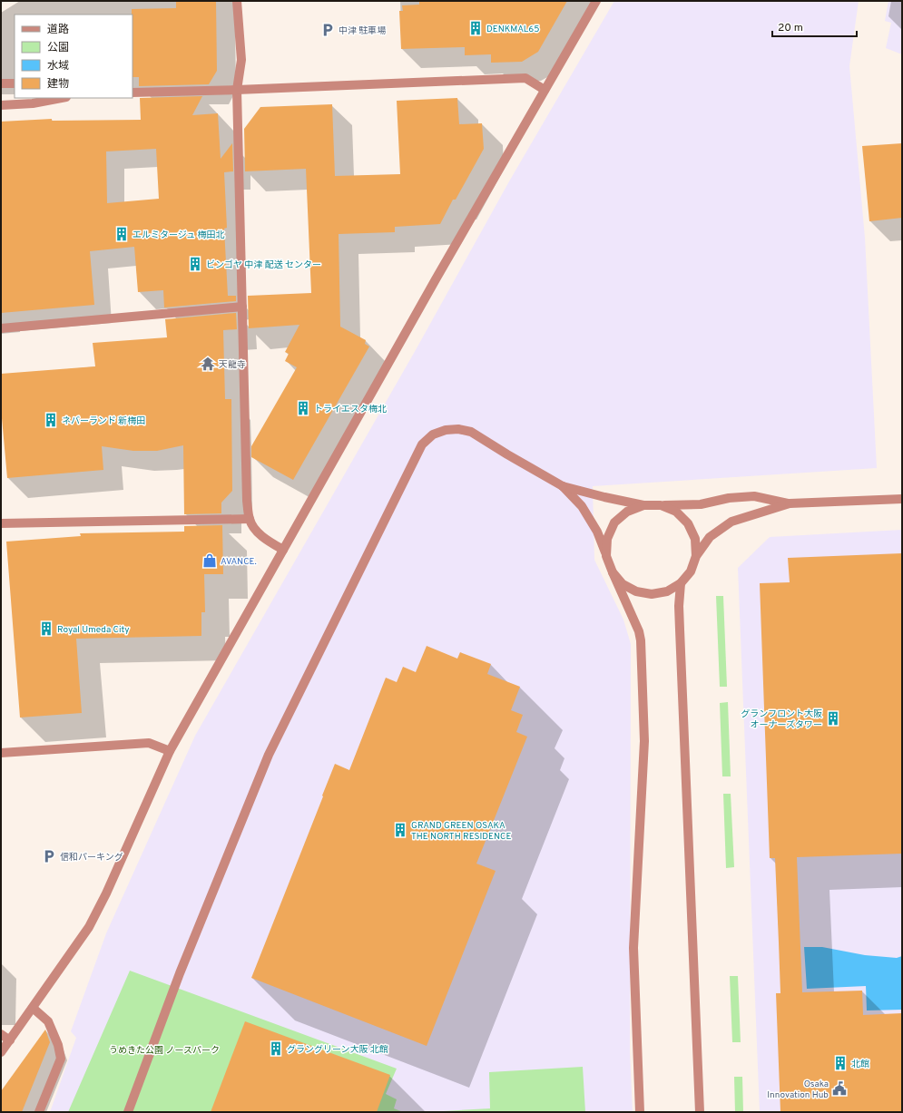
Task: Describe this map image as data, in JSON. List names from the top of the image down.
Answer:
{
  "parks": ["うめきた公園 ノースパーク"],
  "places": {
    "building": [
      "DENKMAL65",
      "エルミタージュ 梅田北",
      "ビンゴヤ 中津 配送 センター",
      "トライエスタ梅北",
      "ネバーランド 新梅田",
      "Royal Umeda City",
      "グランフロント大阪 オーナーズタワー",
      "GRAND GREEN OSAKA THE NORTH RESIDENCE",
      "グラングリーン大阪 北館",
      "北館"
    ],
    "parking": ["中津 駐車場", "信和パーキング"],
    "temple": ["天龍寺"],
    "shop": ["AVANCE."],
    "public building": ["Osaka Innovation Hub"]
  },
  "legend": [
    "道路",
    "公園",
    "水域",
    "建物"
  ],
  "scale_bar": "20 m"
}
